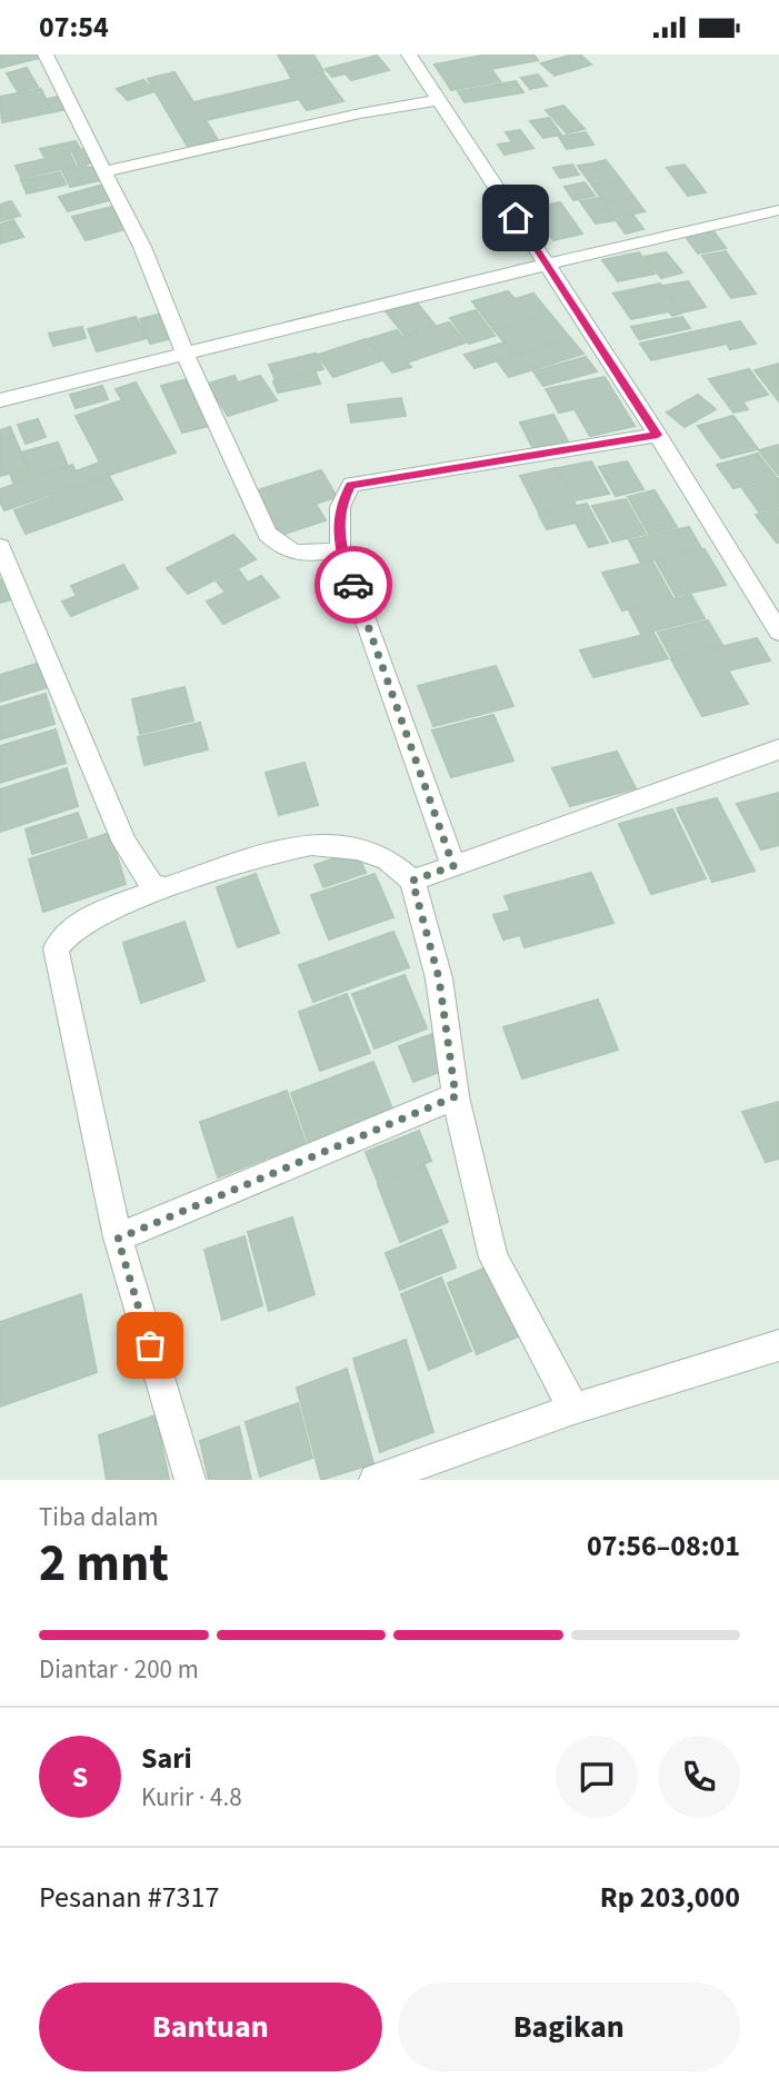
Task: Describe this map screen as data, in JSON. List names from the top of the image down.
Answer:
{
  "page": {
    "status": "07:54",
    "heading": ["2 mnt", "Tiba dalam", "07:56–08:01"],
    "panel": [
      "Sari",
      "Kurir · 4.8",
      "Pesanan #7317",
      "Rp 203,000"
    ],
    "bar": "Diantar · 200 m",
    "round": "S",
    "buttons": ["Bantuan", "Bagikan"]
  }
}
